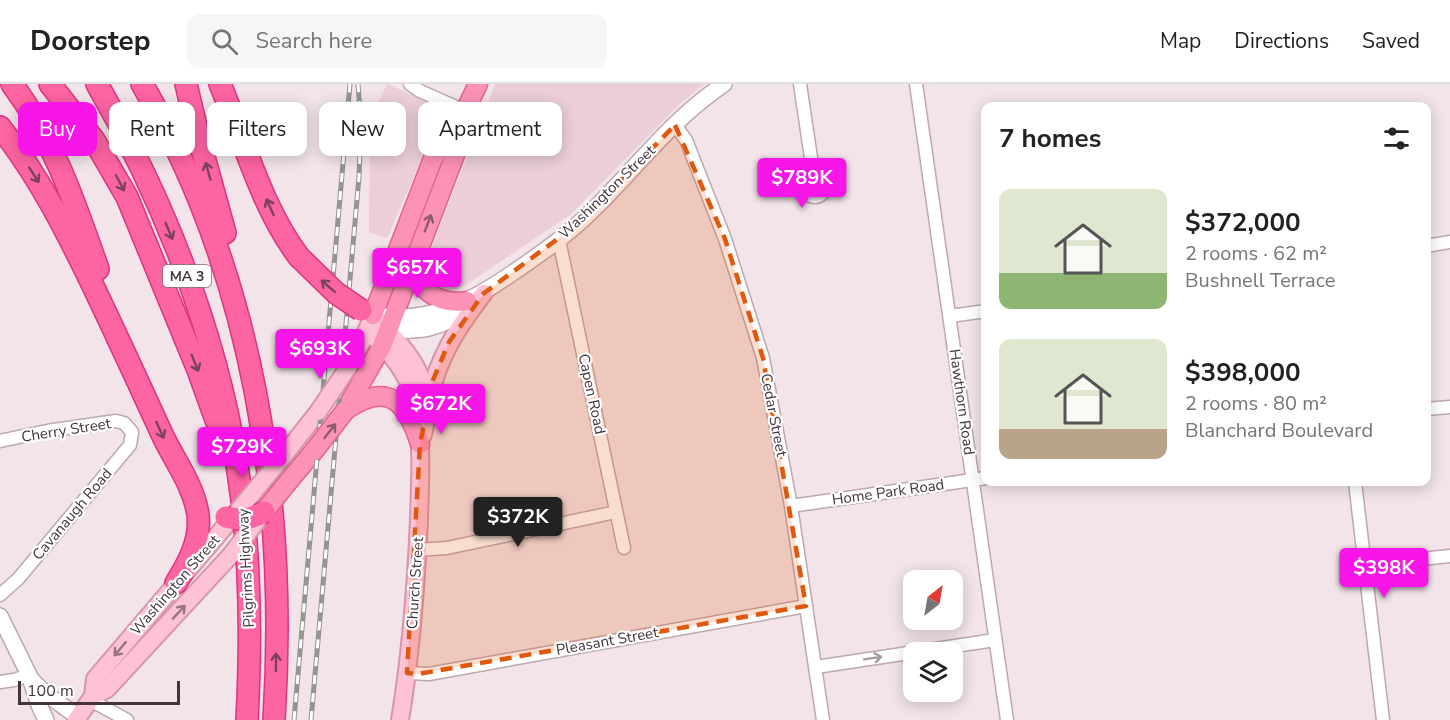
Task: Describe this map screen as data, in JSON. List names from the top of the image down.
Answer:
{
  "streets": {
    "highway": ["MA 3", "Pilgrims Highway"],
    "main road": ["Washington Street", "Church Street"],
    "street": [
      "Capen Road",
      "Hawthorn Road",
      "Cedar Street",
      "Cherry Street",
      "Home Park Road",
      "Cavanaugh Road",
      "Pleasant Street"
    ]
  },
  "crossings": [
    ["Washington Street", "Capen Road"],
    ["Washington Street", "Cedar Street"],
    ["Washington Street", "Pilgrims Highway"],
    ["Washington Street", "Church Street"],
    ["Hawthorn Road", "Home Park Road"],
    ["Cedar Street", "Home Park Road"],
    ["Cedar Street", "Pleasant Street"],
    ["Cherry Street", "Cavanaugh Road"],
    ["Church Street", "Pleasant Street"]
  ],
  "scale_bar": "100 m",
  "north": "top right",
  "page": {
    "header": "Doorstep",
    "search": "Search here",
    "nav": ["Map", "Directions", "Saved"],
    "chip": [
      "Buy",
      "Rent",
      "Filters",
      "New",
      "Apartment"
    ],
    "heading": "7 homes",
    "price": [
      "$789K",
      "$657K",
      "$693K",
      "$672K",
      "$729K",
      "$372K",
      "$398K"
    ],
    "list": [
      {
        "name": "$372,000",
        "note": "2 rooms · 62 m² · Bushnell Terrace"
      },
      {
        "name": "$398,000",
        "note": "2 rooms · 80 m² · Blanchard Boulevard"
      }
    ],
    "scale": "100 m"
  }
}
